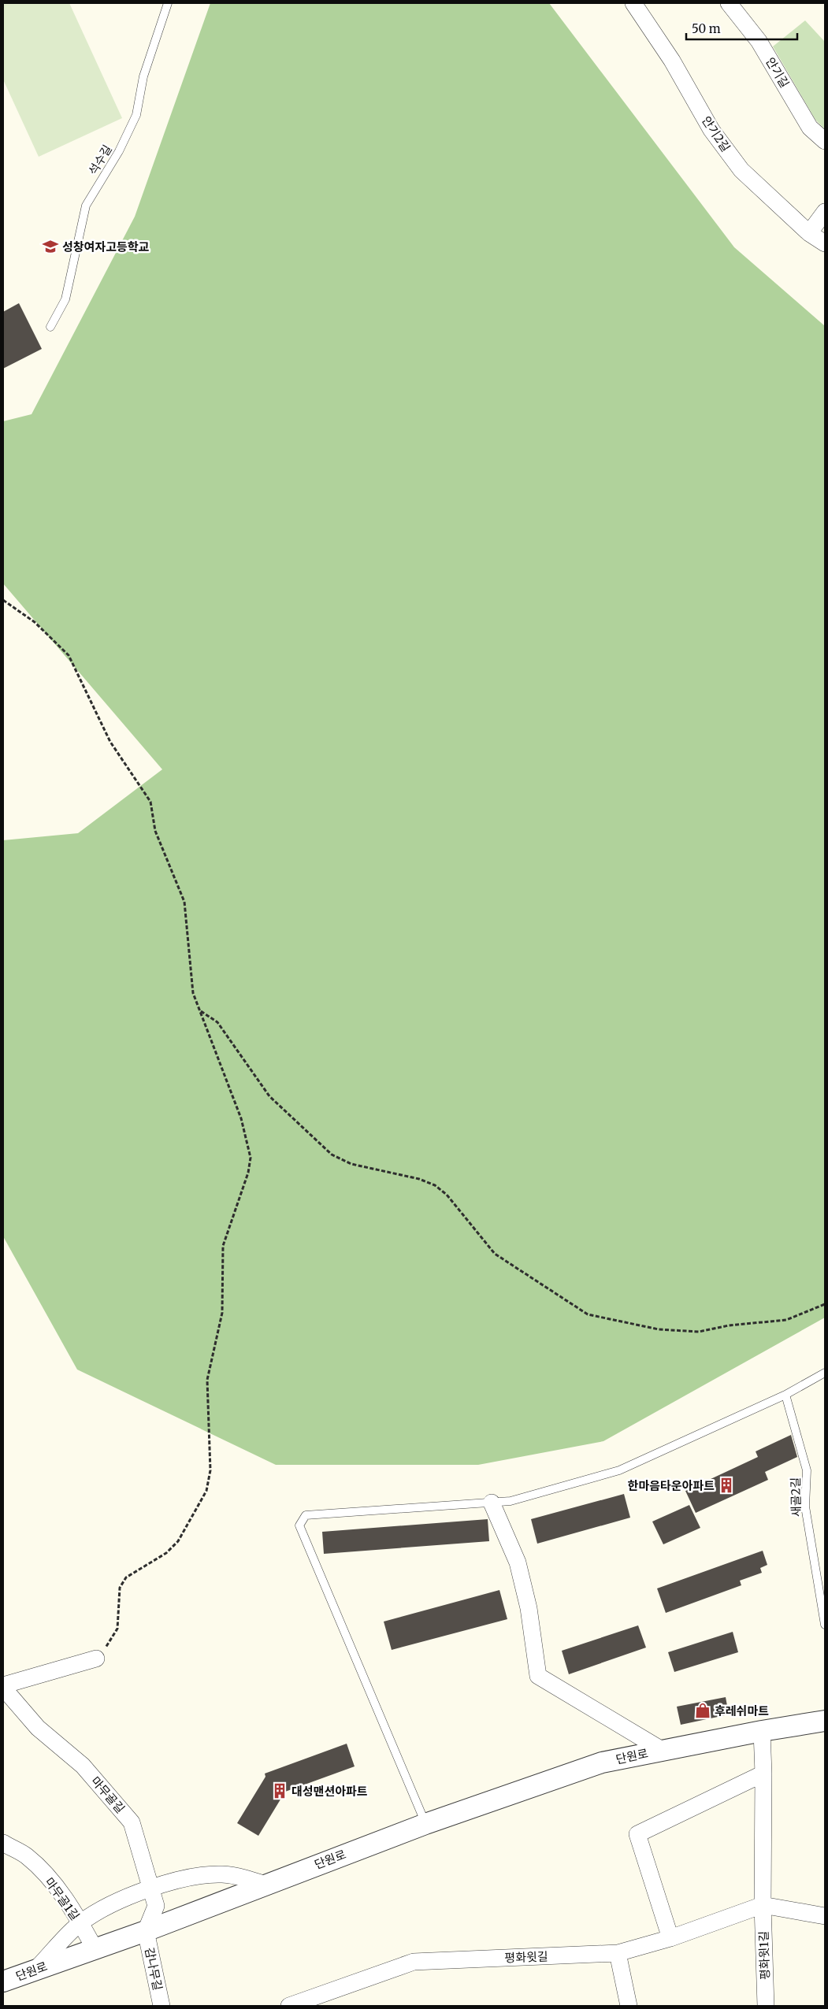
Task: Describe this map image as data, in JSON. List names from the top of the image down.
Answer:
{
  "streets": {
    "street": [
      "안기길",
      "안기2길",
      "단원로",
      "마무골길",
      "마무골1길",
      "평화윗1길",
      "평화윗길",
      "감나무길"
    ],
    "lane": ["석수길", "새골2길"]
  },
  "crossings": [
    ["단원로", "마무골길"],
    ["단원로", "마무골1길"],
    ["단원로", "감나무길"],
    ["마무골길", "감나무길"],
    ["평화윗1길", "평화윗길"]
  ],
  "places": {
    "school or university": ["성창여자고등학교"],
    "building": ["한마음타운아파트", "대성맨션아파트"],
    "shop": ["후레쉬마트"]
  },
  "scale_bar": "50 m"
}
